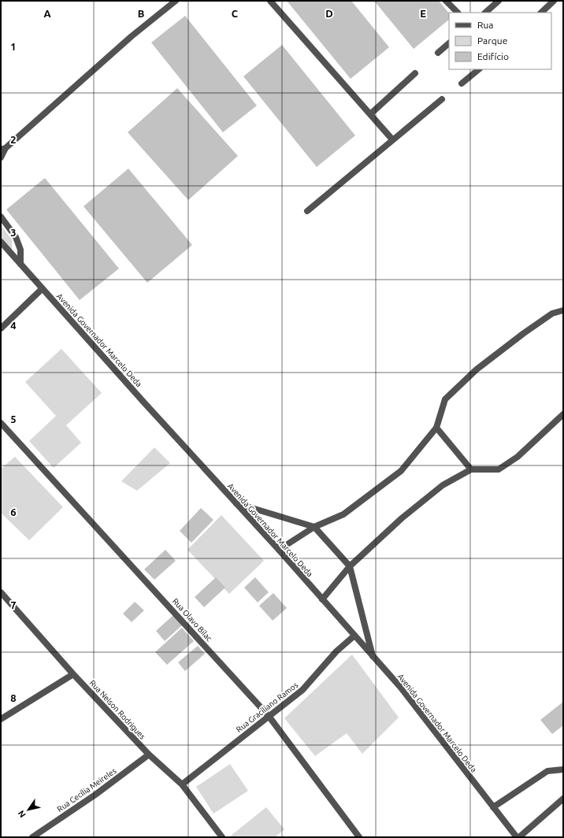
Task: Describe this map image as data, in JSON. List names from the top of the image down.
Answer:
{
  "streets": {
    "street": [
      "Avenida Governador Marcelo Deda",
      "Rua Olavo Bilac",
      "Rua Graciliano Ramos",
      "Rua Nelson Rodrigues",
      "Rua Cecília Meireles"
    ]
  },
  "crossings": [
    ["Avenida Governador Marcelo Deda", "Rua Graciliano Ramos"],
    ["Rua Olavo Bilac", "Rua Graciliano Ramos"],
    ["Rua Graciliano Ramos", "Rua Nelson Rodrigues"],
    ["Rua Nelson Rodrigues", "Rua Cecília Meireles"]
  ],
  "legend": ["Rua", "Parque", "Edifício"],
  "north": "bottom left",
  "grid": {
    "columns": [
      "A",
      "B",
      "C",
      "D",
      "E"
    ],
    "rows": [
      "1",
      "2",
      "3",
      "4",
      "5",
      "6",
      "7",
      "8"
    ]
  }
}
